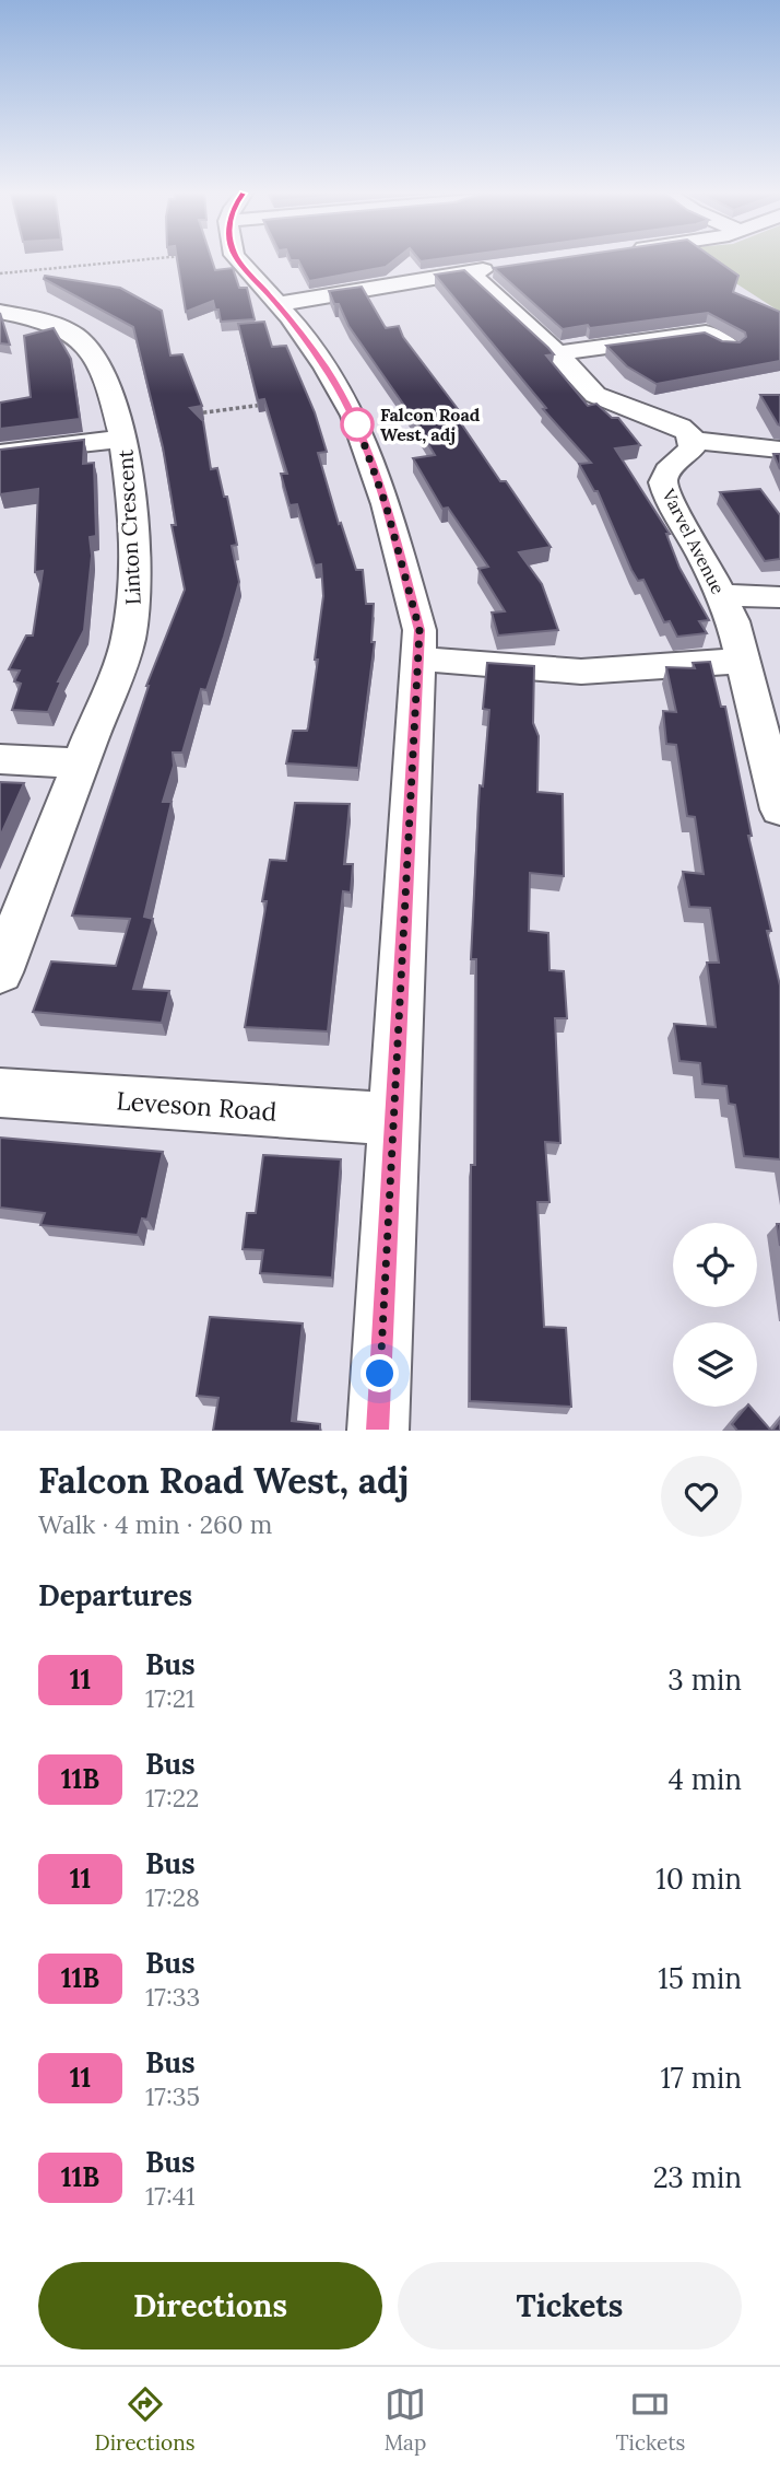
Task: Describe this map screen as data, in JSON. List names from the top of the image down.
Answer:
{
  "streets": {
    "street": ["Linton Crescent", "Varvel Avenue", "Leveson Road"]
  },
  "places": ["Falcon Road West, adj"],
  "lines": ["bus line 11"],
  "page": {
    "heading": [
      ["Falcon Road West, adj", "Walk · 4 min · 260 m"],
      "Departures"
    ],
    "list": [
      {
        "mark": "11",
        "name": "Bus",
        "note": "17:21",
        "value": "3 min"
      },
      {
        "mark": "11B",
        "name": "Bus",
        "note": "17:22",
        "value": "4 min"
      },
      {
        "mark": "11",
        "name": "Bus",
        "note": "17:28",
        "value": "10 min"
      },
      {
        "mark": "11B",
        "name": "Bus",
        "note": "17:33",
        "value": "15 min"
      },
      {
        "mark": "11",
        "name": "Bus",
        "note": "17:35",
        "value": "17 min"
      },
      {
        "mark": "11B",
        "name": "Bus",
        "note": "17:41",
        "value": "23 min"
      }
    ],
    "buttons": ["Directions", "Tickets"],
    "tabs": ["Directions", "Map", "Tickets"]
  }
}
